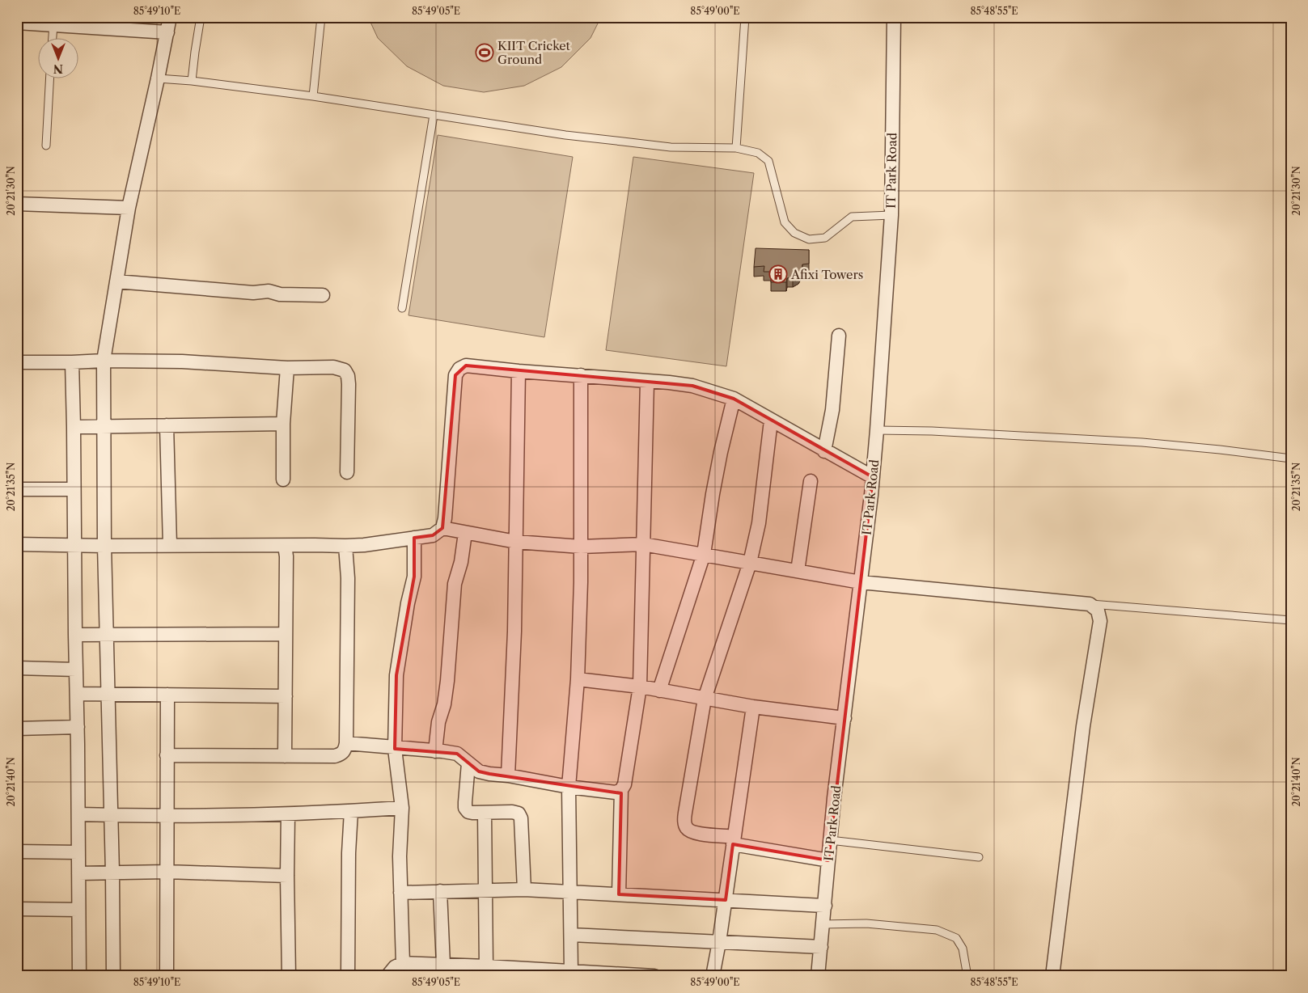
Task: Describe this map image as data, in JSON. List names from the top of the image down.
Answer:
{
  "streets": {
    "street": ["IT Park Road"]
  },
  "places": {
    "sports": ["KIIT Cricket Ground"],
    "building": ["Afixi Towers"]
  },
  "north": "bottom",
  "coordinates": [
    "85°49'10\"E",
    "85°49'05\"E",
    "85°49'00\"E",
    "85°48'55\"E",
    "20°21'30\"N",
    "20°21'35\"N",
    "20°21'40\"N"
  ]
}
